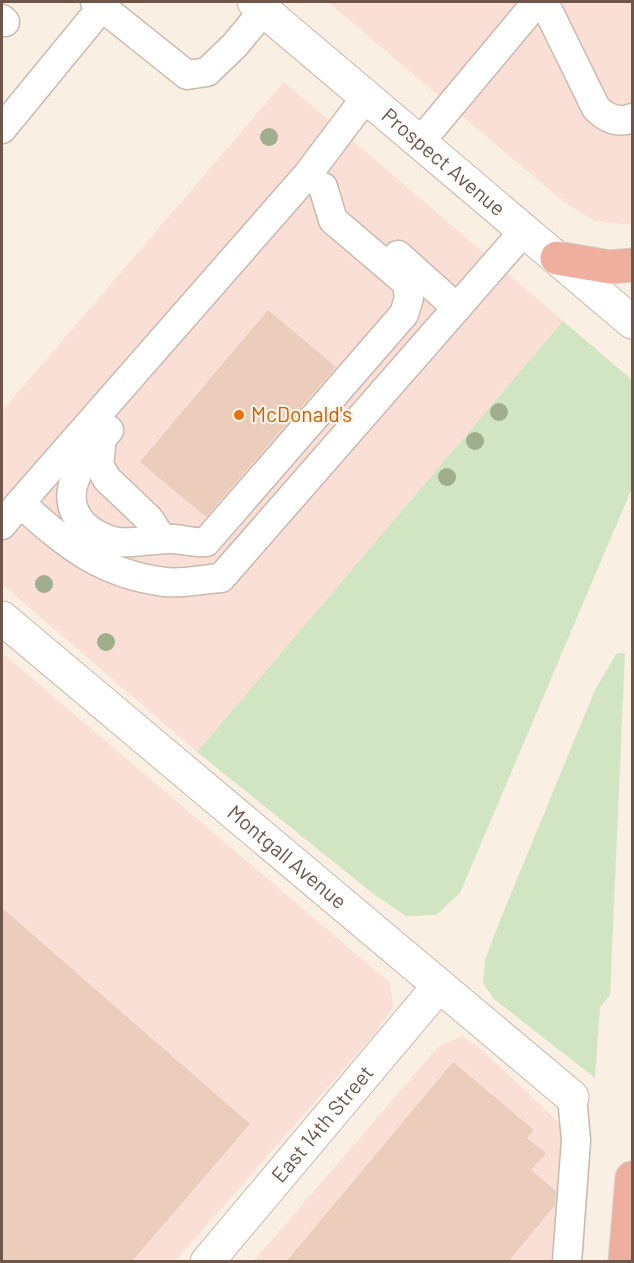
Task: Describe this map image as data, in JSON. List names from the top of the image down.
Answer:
{
  "streets": {
    "street": ["Prospect Avenue", "Montgall Avenue", "East 14th Street"]
  },
  "crossings": [
    ["Montgall Avenue", "East 14th Street"]
  ],
  "places": ["McDonald's"]
}
